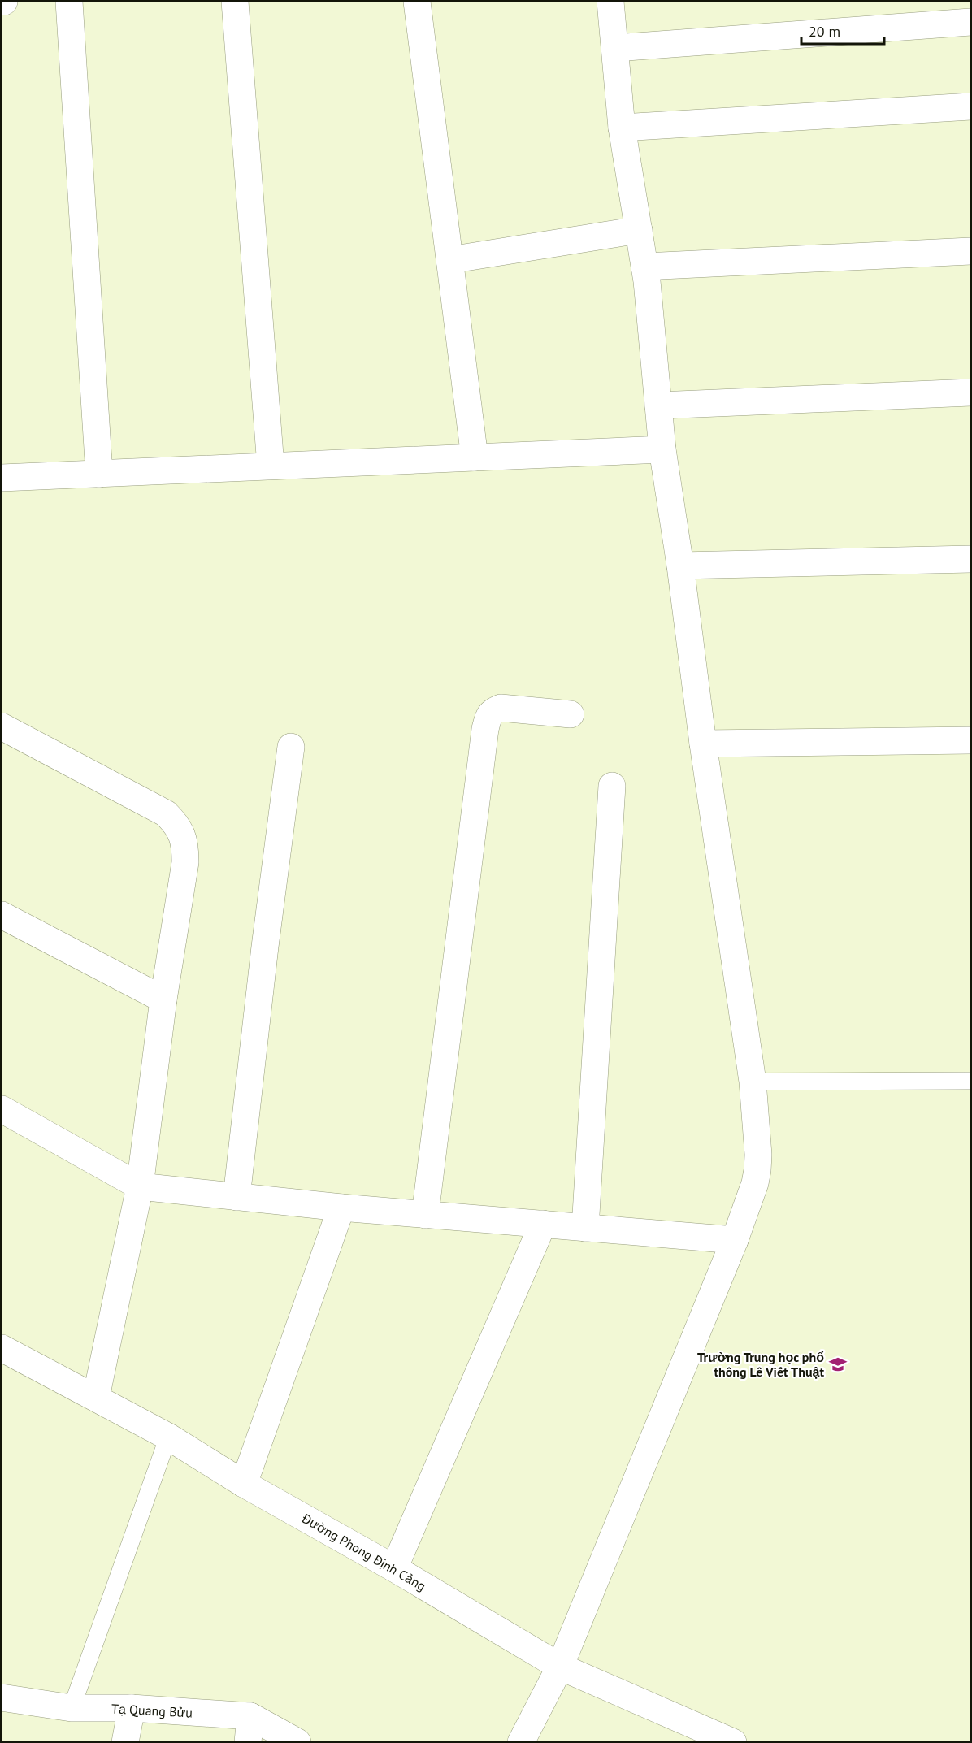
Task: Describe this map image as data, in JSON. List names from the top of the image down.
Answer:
{
  "streets": {
    "street": ["Đường Phong Định Cảng", "Tạ Quang Bửu"]
  },
  "places": {
    "school or university": ["Trường Trung học phổ thông Lê Viết Thuật"]
  },
  "scale_bar": "20 m"
}
